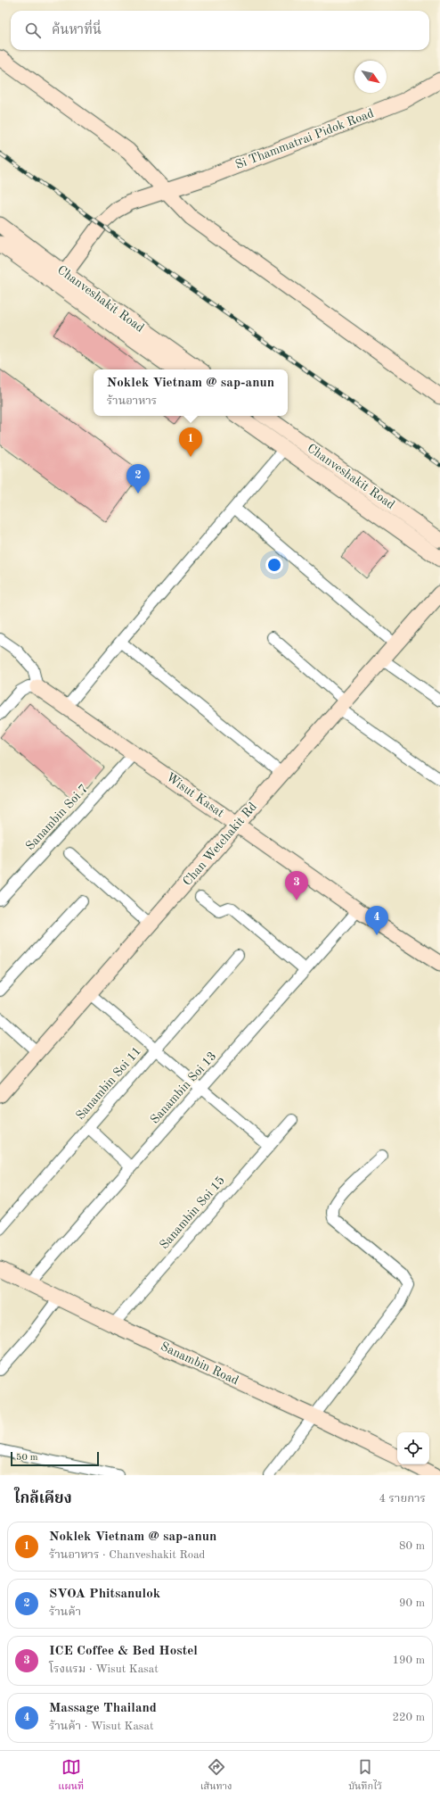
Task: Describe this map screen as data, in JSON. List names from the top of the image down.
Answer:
{
  "streets": {
    "street": [
      "Si Thammatrai Pidok Road",
      "Chanveshakit Road",
      "Wisut Kasat",
      "Sanambin Soi 7",
      "Chan Wetchakit Rd",
      "Sanambin Soi 11",
      "Sanambin Soi 13",
      "Sanambin Soi 15",
      "Sanambin Road"
    ]
  },
  "crossings": [
    ["Si Thammatrai Pidok Road", "Chanveshakit Road"],
    ["Wisut Kasat", "Sanambin Soi 7"],
    ["Wisut Kasat", "Chan Wetchakit Rd"],
    ["Wisut Kasat", "Sanambin Soi 13"],
    ["Sanambin Soi 13", "Sanambin Road"],
    ["Sanambin Soi 15", "Sanambin Road"]
  ],
  "scale_bar": "50 m",
  "north": "bottom right",
  "page": {
    "search": "ค้นหาที่นี่",
    "popup": ["Noklek Vietnam @ sap-anun", "ร้านอาหาร"],
    "pins": [
      "1",
      "2",
      "3",
      "4"
    ],
    "scale": "50 m",
    "heading": ["ใกล้เคียง", "4 รายการ"],
    "list": [
      {
        "mark": "1",
        "name": "Noklek Vietnam @ sap-anun",
        "note": "ร้านอาหาร · Chanveshakit Road",
        "value": "80 m"
      },
      {
        "mark": "2",
        "name": "SVOA Phitsanulok",
        "note": "ร้านค้า",
        "value": "90 m"
      },
      {
        "mark": "3",
        "name": "ICE Coffee & Bed Hostel",
        "note": "โรงแรม · Wisut Kasat",
        "value": "190 m"
      },
      {
        "mark": "4",
        "name": "Massage Thailand",
        "note": "ร้านค้า · Wisut Kasat",
        "value": "220 m"
      }
    ],
    "nav": ["แผนที่", "เส้นทาง", "บันทึกไว้"]
  }
}
